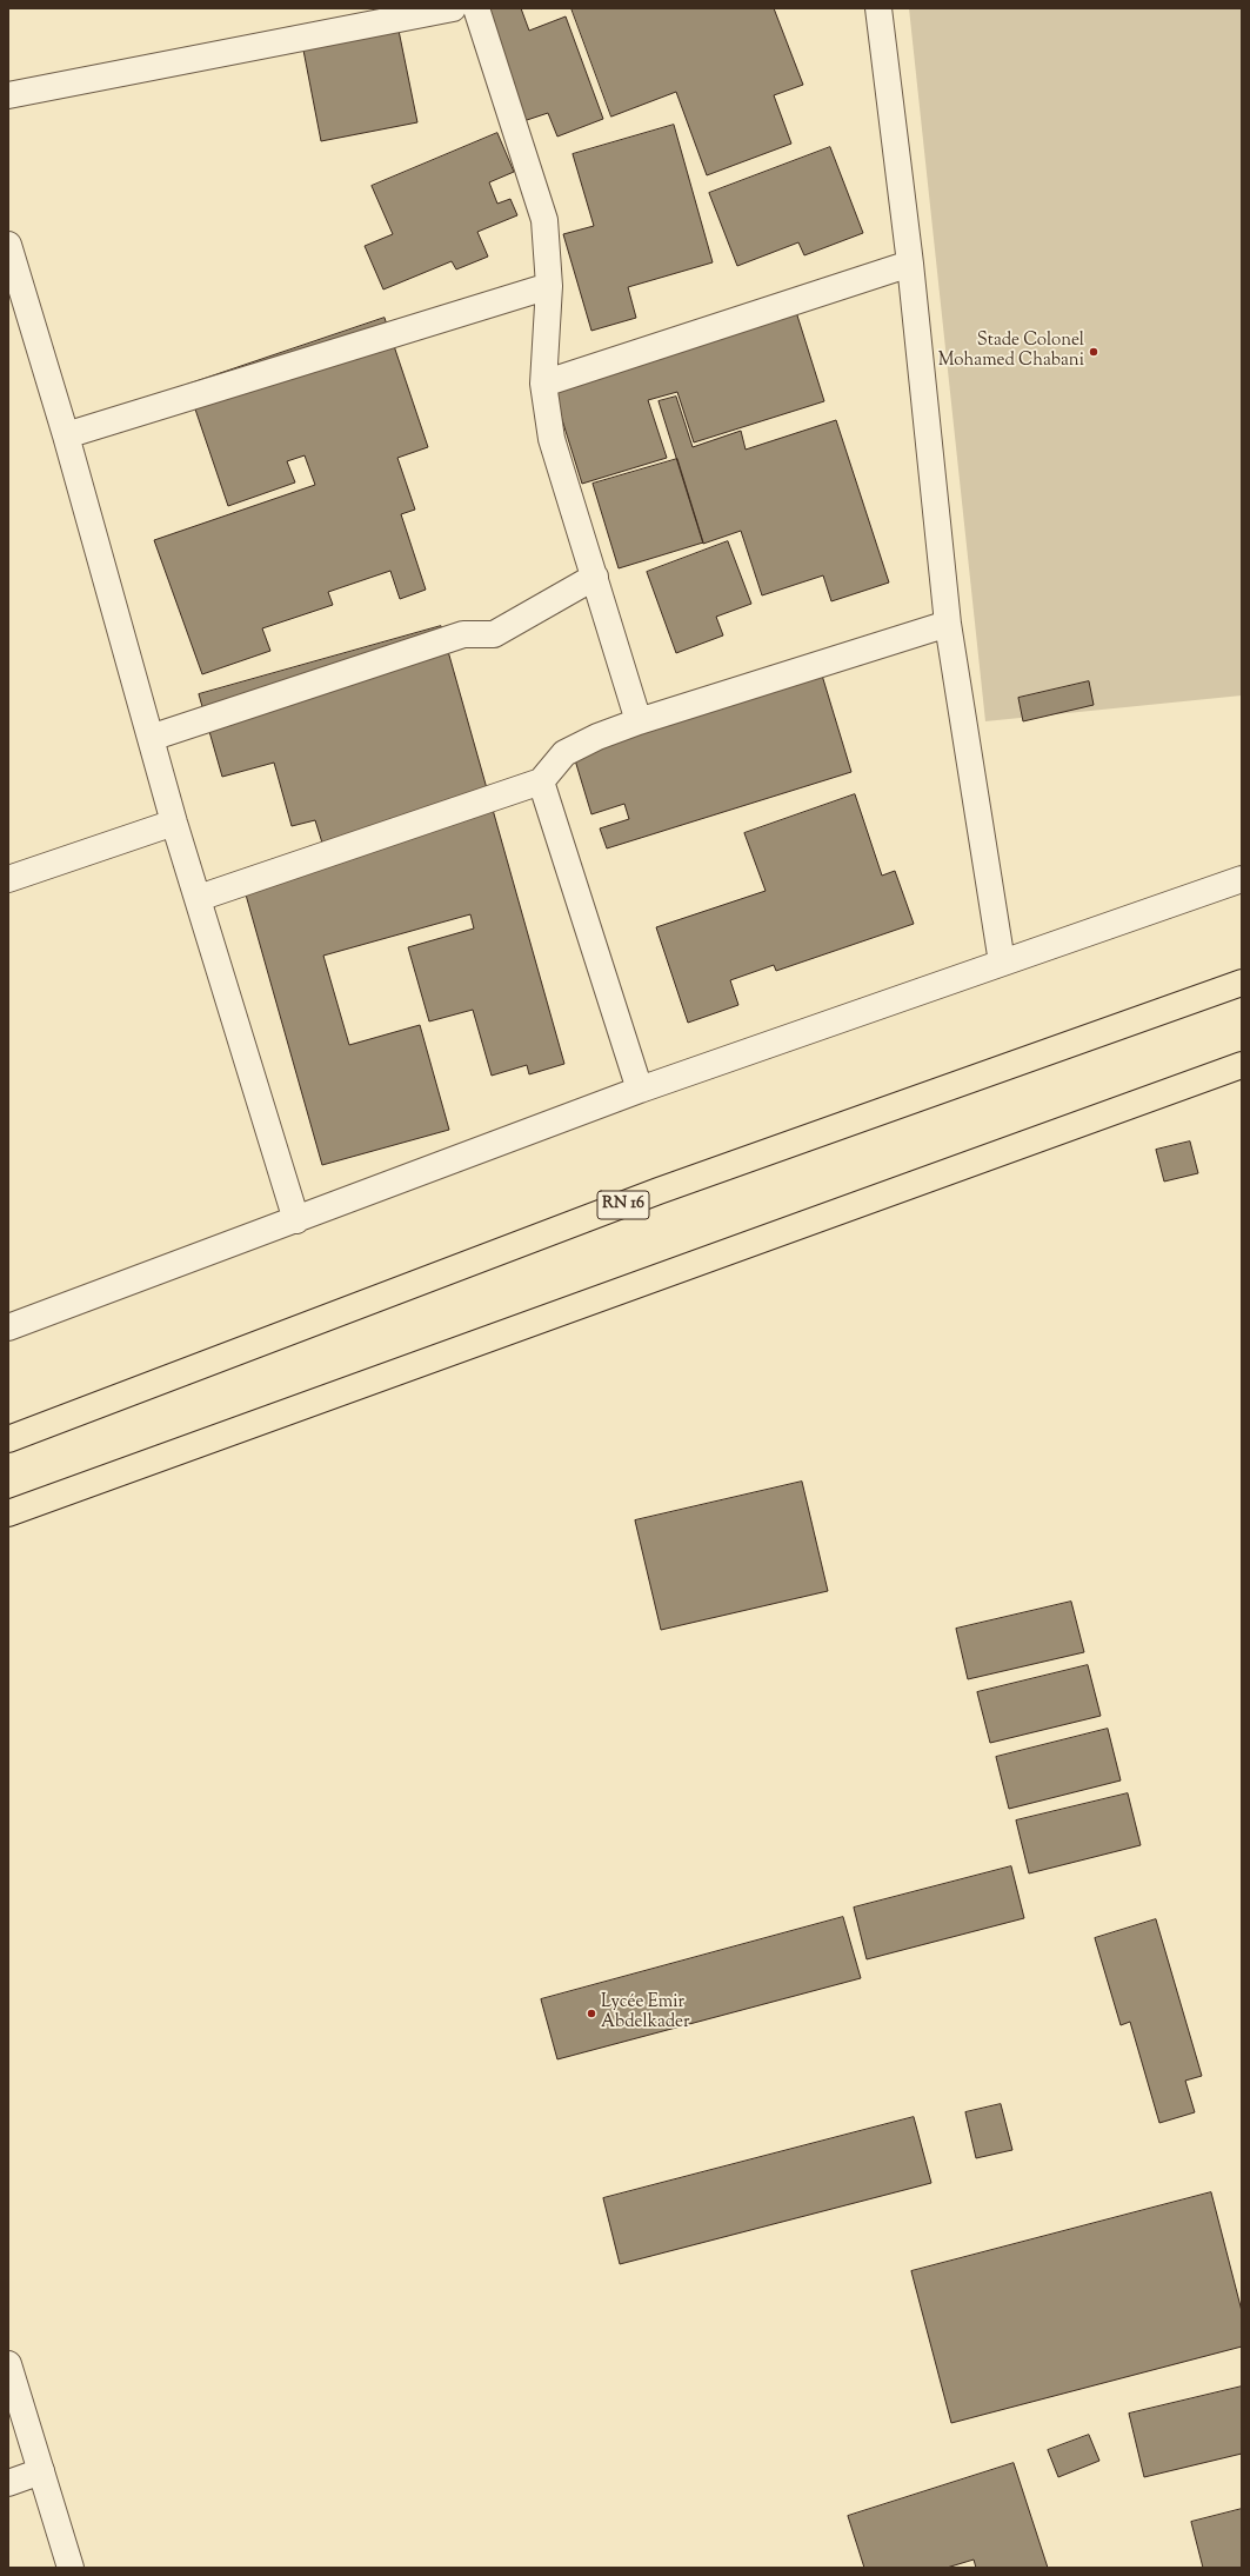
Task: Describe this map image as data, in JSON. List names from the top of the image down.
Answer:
{
  "streets": {
    "main road": ["RN 16"]
  },
  "places": ["Stade Colonel Mohamed Chabani", "Lycée Emir Abdelkader"]
}
